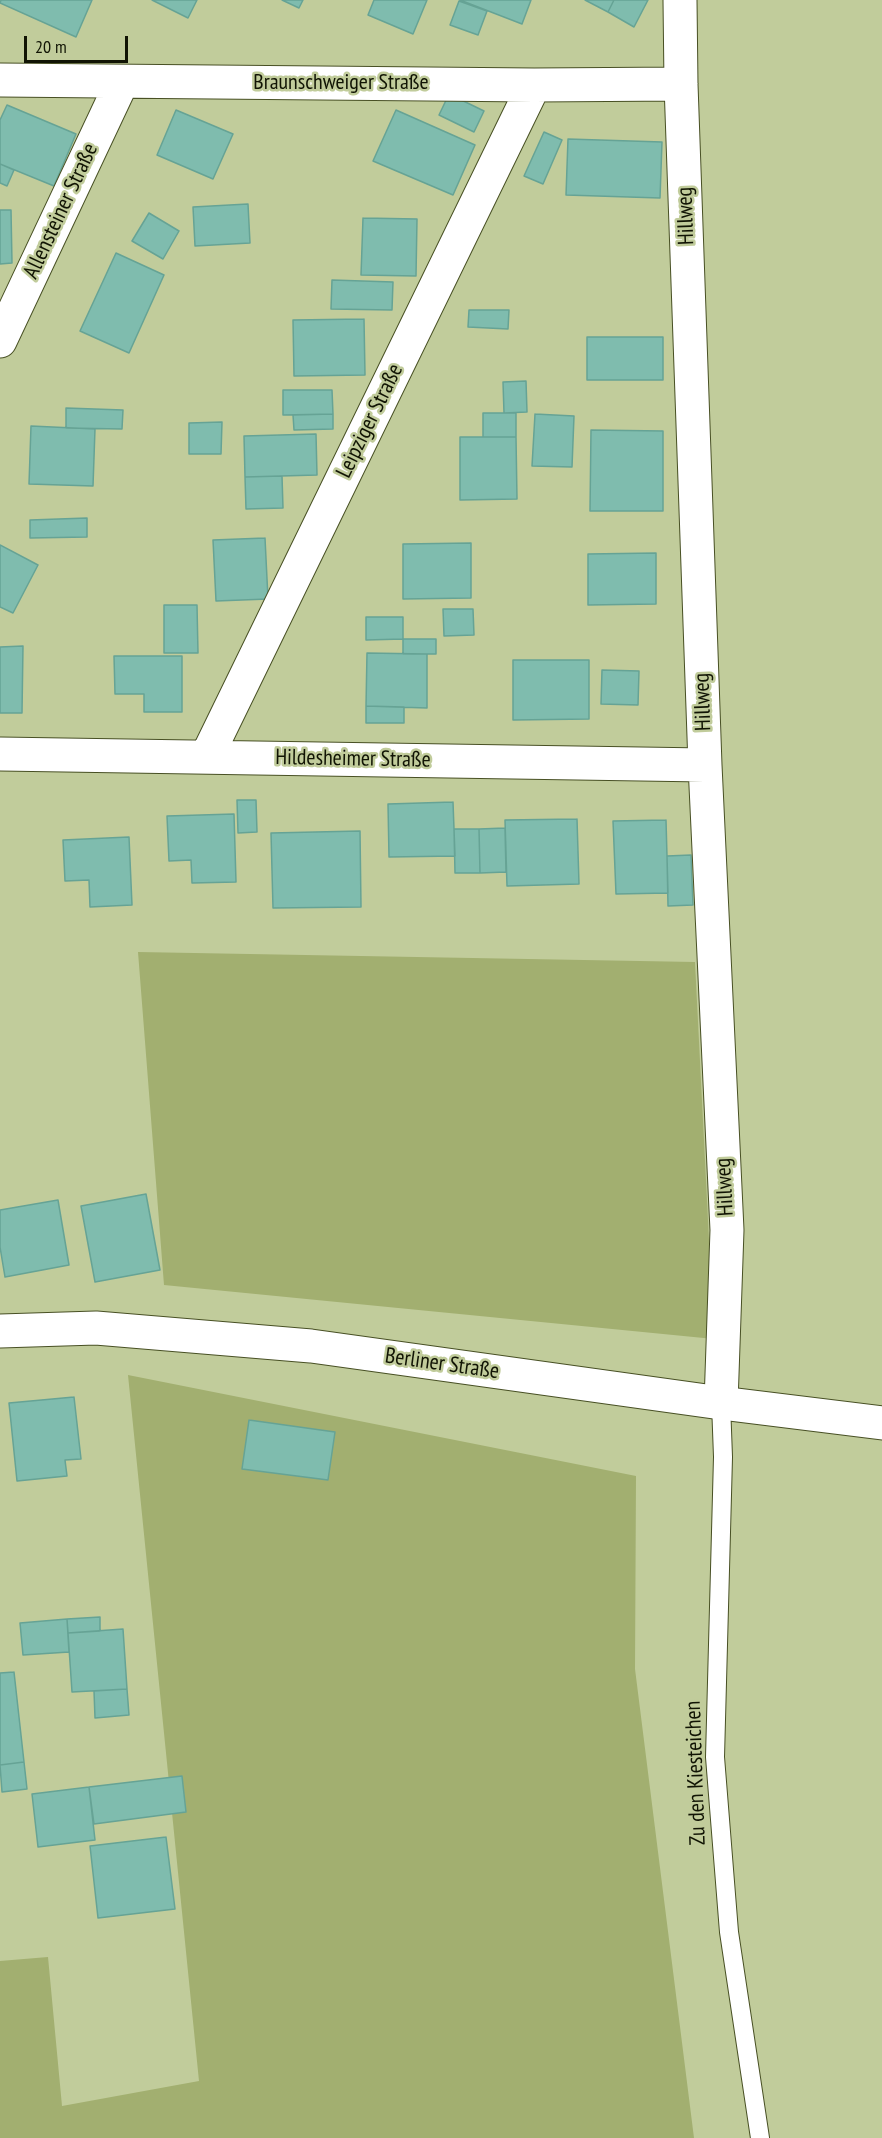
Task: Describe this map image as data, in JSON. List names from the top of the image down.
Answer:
{
  "streets": {
    "street": [
      "Braunschweiger Straße",
      "Allensteiner Straße",
      "Hillweg",
      "Leipziger Straße",
      "Hildesheimer Straße",
      "Berliner Straße"
    ],
    "lane": ["Zu den Kiesteichen"]
  },
  "crossings": [
    ["Braunschweiger Straße", "Allensteiner Straße"],
    ["Braunschweiger Straße", "Hillweg"],
    ["Braunschweiger Straße", "Leipziger Straße"],
    ["Hillweg", "Hildesheimer Straße"],
    ["Hillweg", "Berliner Straße"],
    ["Hillweg", "Zu den Kiesteichen"],
    ["Leipziger Straße", "Hildesheimer Straße"],
    ["Berliner Straße", "Zu den Kiesteichen"]
  ],
  "scale_bar": "20 m"
}
